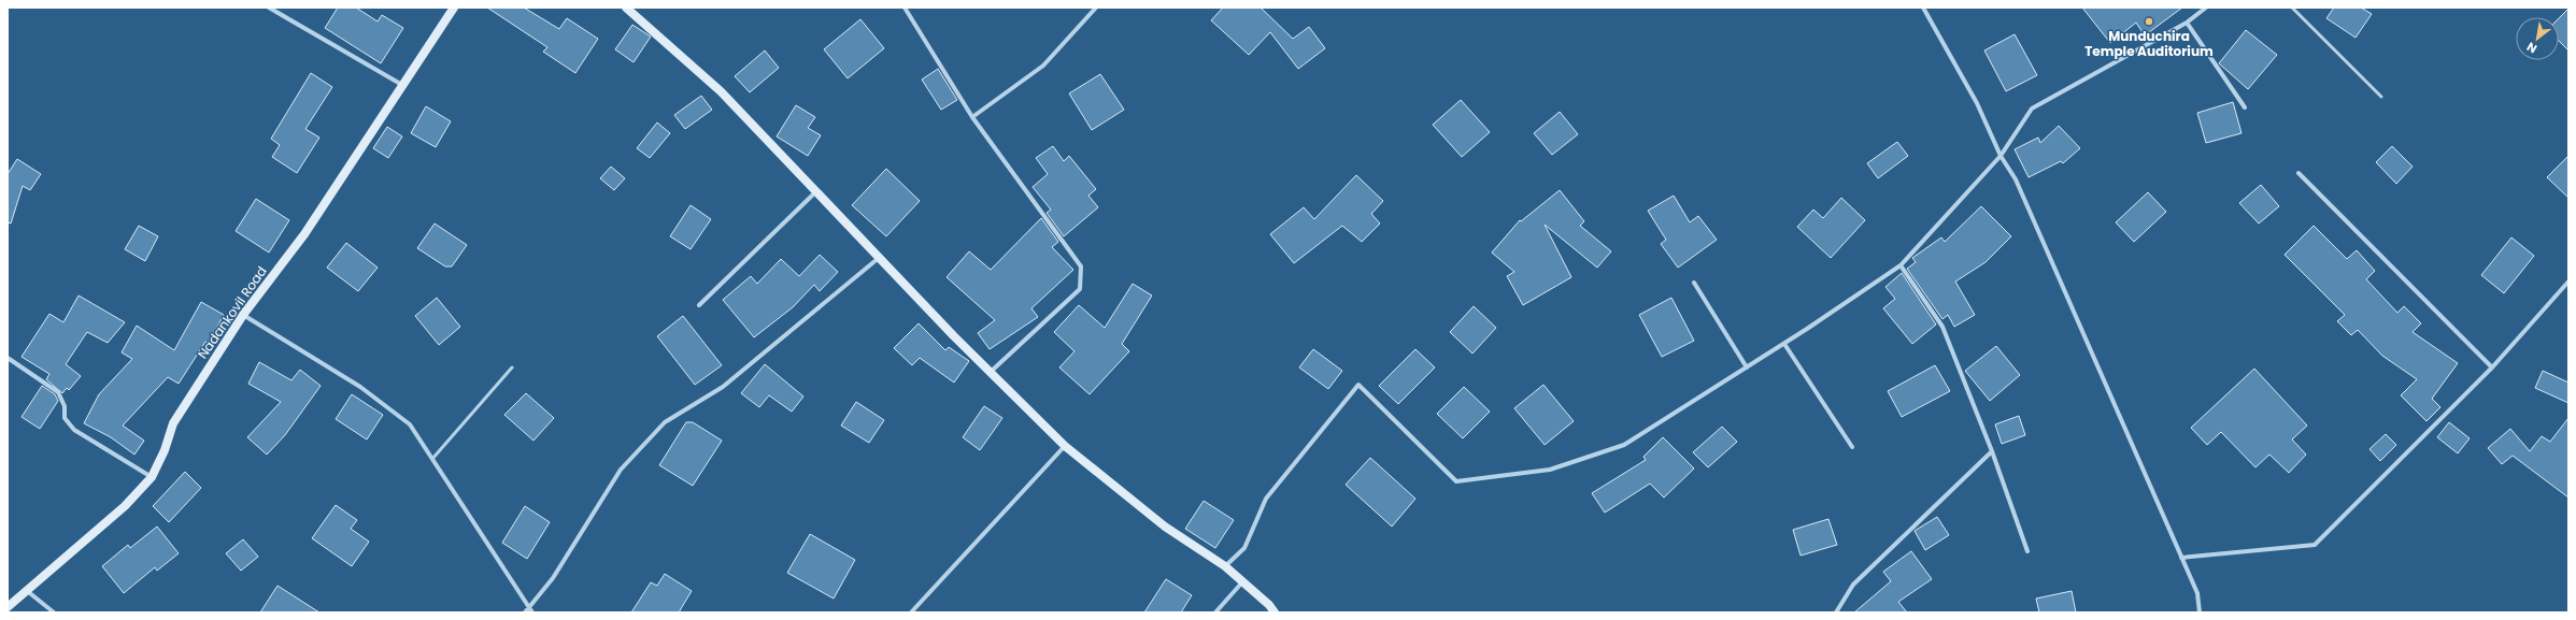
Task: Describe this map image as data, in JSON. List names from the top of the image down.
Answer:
{
  "streets": {
    "street": ["Nadankovil Road"]
  },
  "places": ["Munduchira Temple Auditorium"],
  "north": "bottom left"
}
